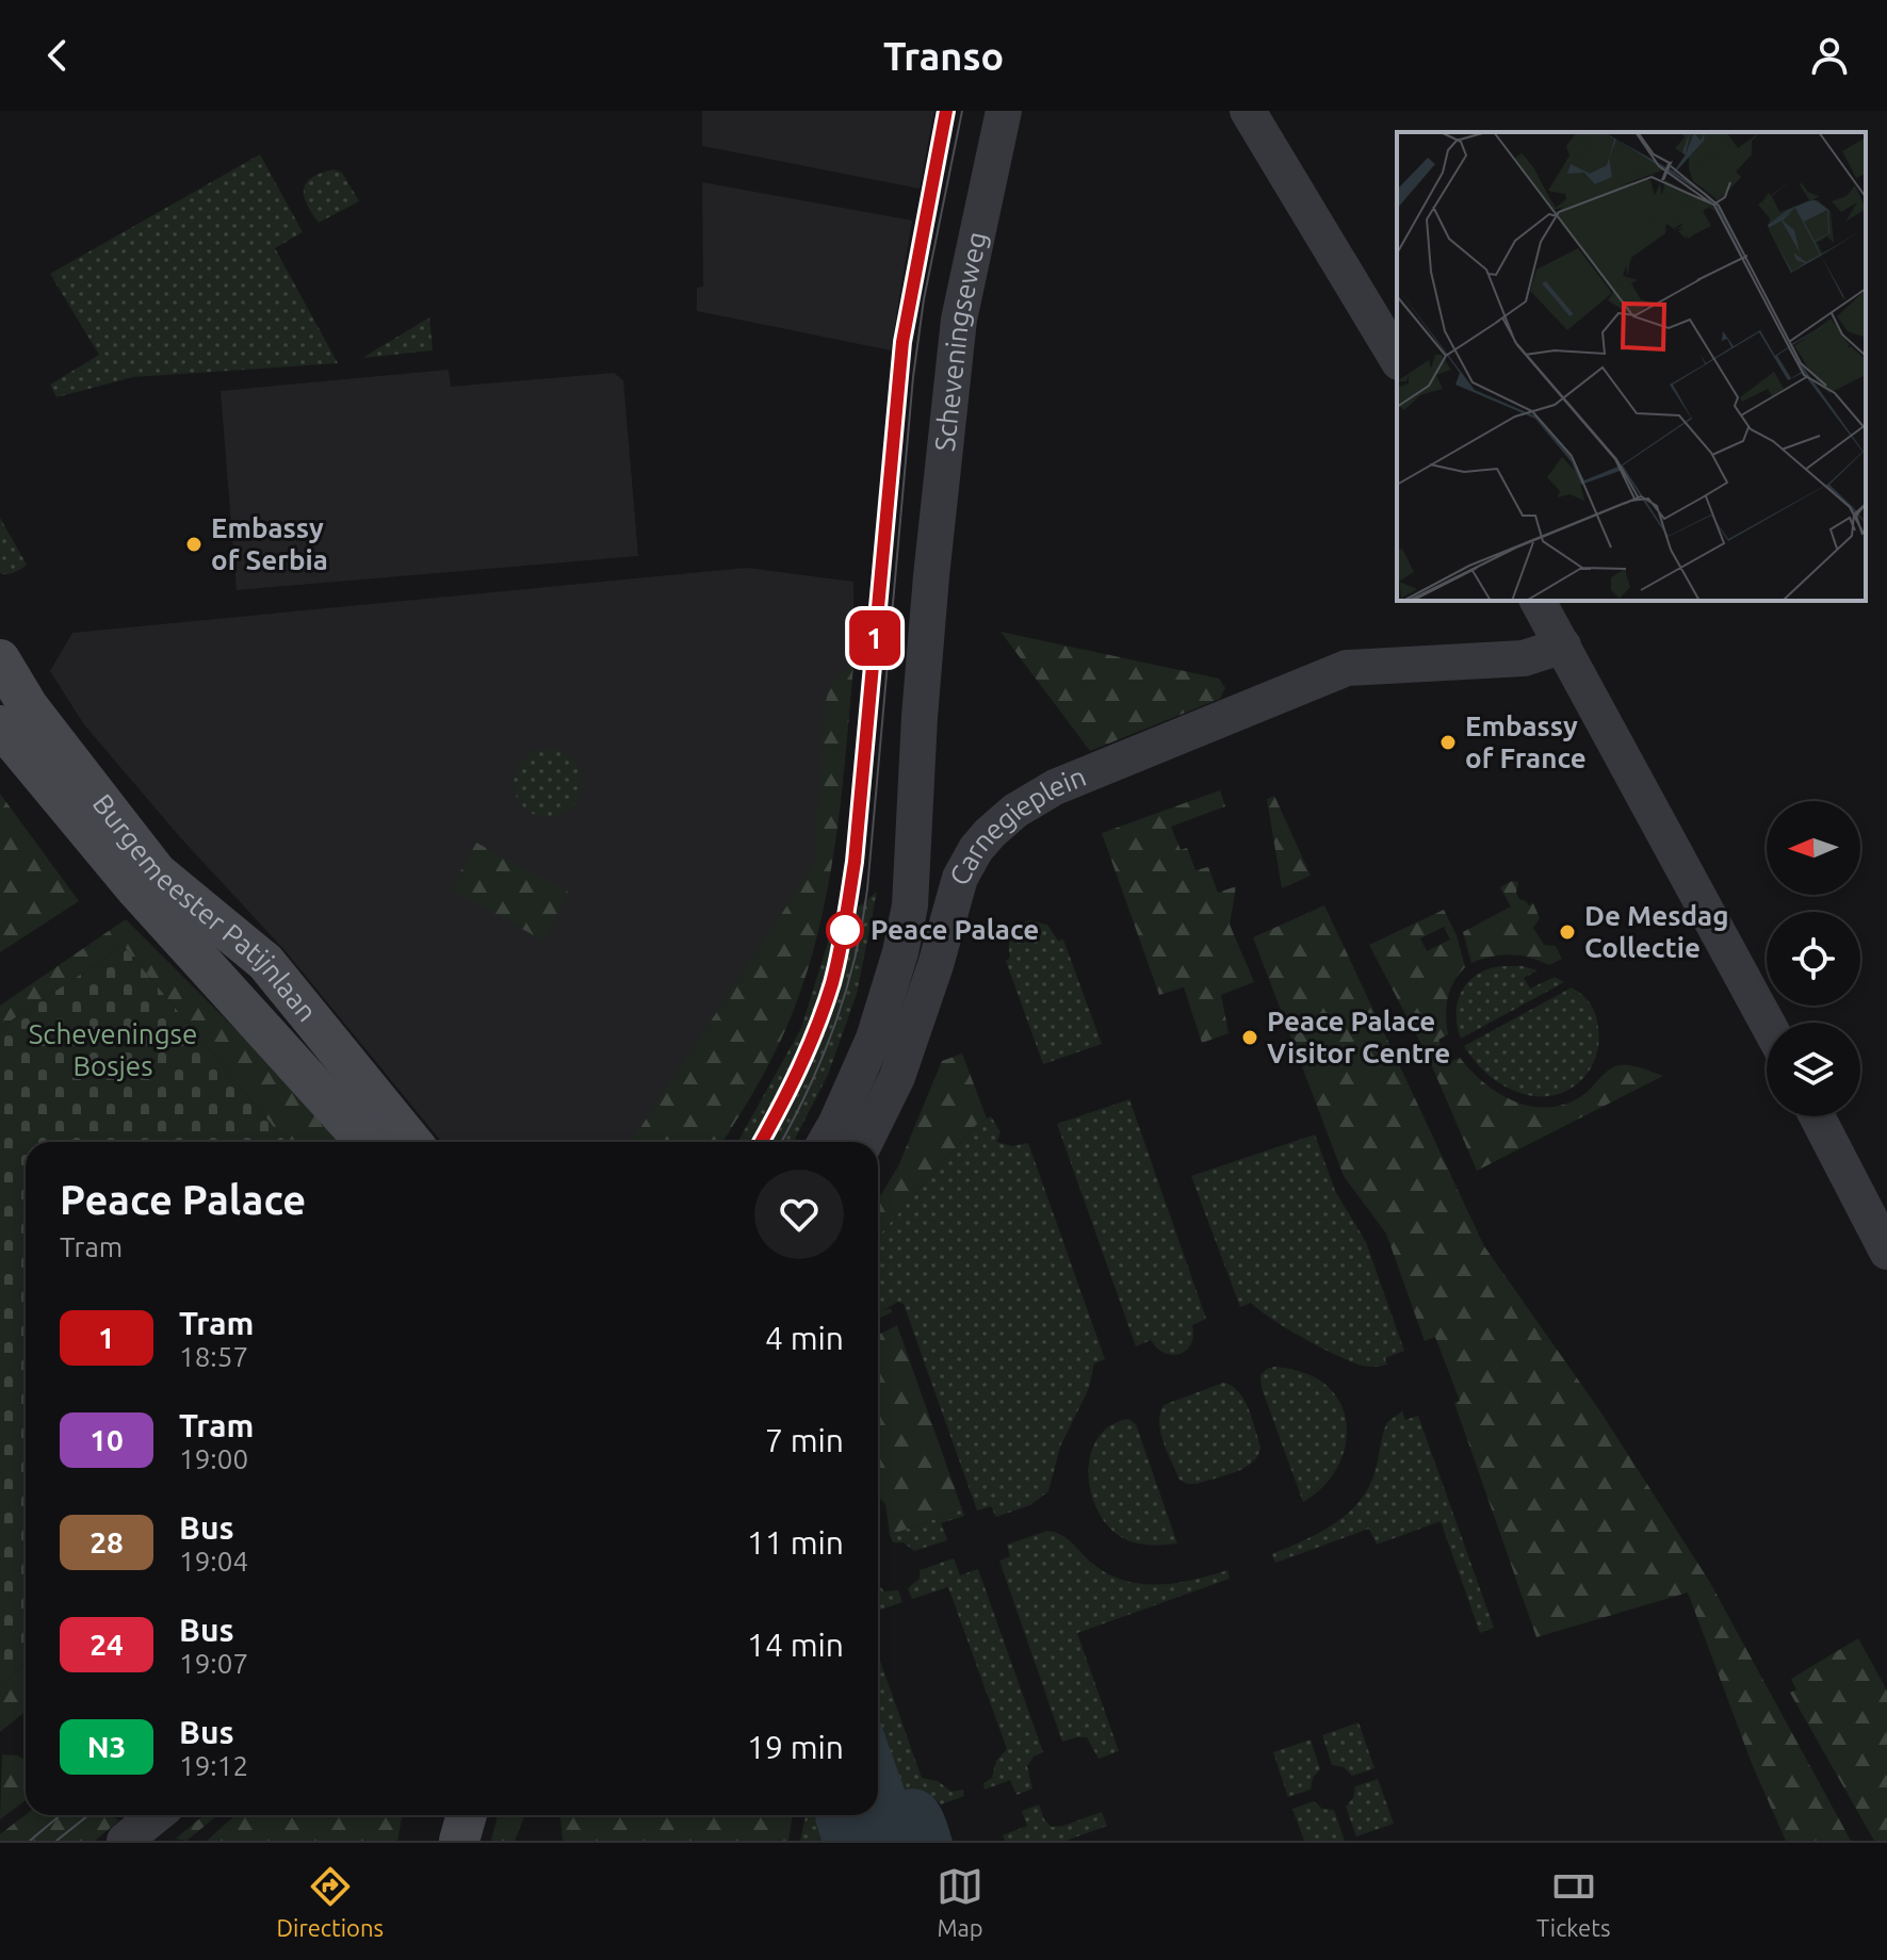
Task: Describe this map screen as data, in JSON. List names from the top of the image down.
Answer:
{
  "streets": {
    "main road": ["Burgemeester Patijnlaan"],
    "street": ["Scheveningseweg", "Carnegieplein"]
  },
  "crossings": [
    ["Scheveningseweg", "Carnegieplein"]
  ],
  "parks": ["Scheveningse Bosjes"],
  "places": [
    "Embassy of Serbia",
    "Embassy of France",
    "Peace Palace",
    "De Mesdag Collectie",
    "Peace Palace Visitor Centre"
  ],
  "lines": ["tram line 1"],
  "north": "left",
  "page": {
    "header": "Transo",
    "on_map": "1",
    "heading": ["Peace Palace", "Tram"],
    "list": [
      {
        "mark": "1",
        "name": "Tram",
        "note": "18:57",
        "value": "4 min"
      },
      {
        "mark": "10",
        "name": "Tram",
        "note": "19:00",
        "value": "7 min"
      },
      {
        "mark": "28",
        "name": "Bus",
        "note": "19:04",
        "value": "11 min"
      },
      {
        "mark": "24",
        "name": "Bus",
        "note": "19:07",
        "value": "14 min"
      },
      {
        "mark": "N3",
        "name": "Bus",
        "note": "19:12",
        "value": "19 min"
      }
    ],
    "tabs": ["Directions", "Map", "Tickets"]
  }
}
